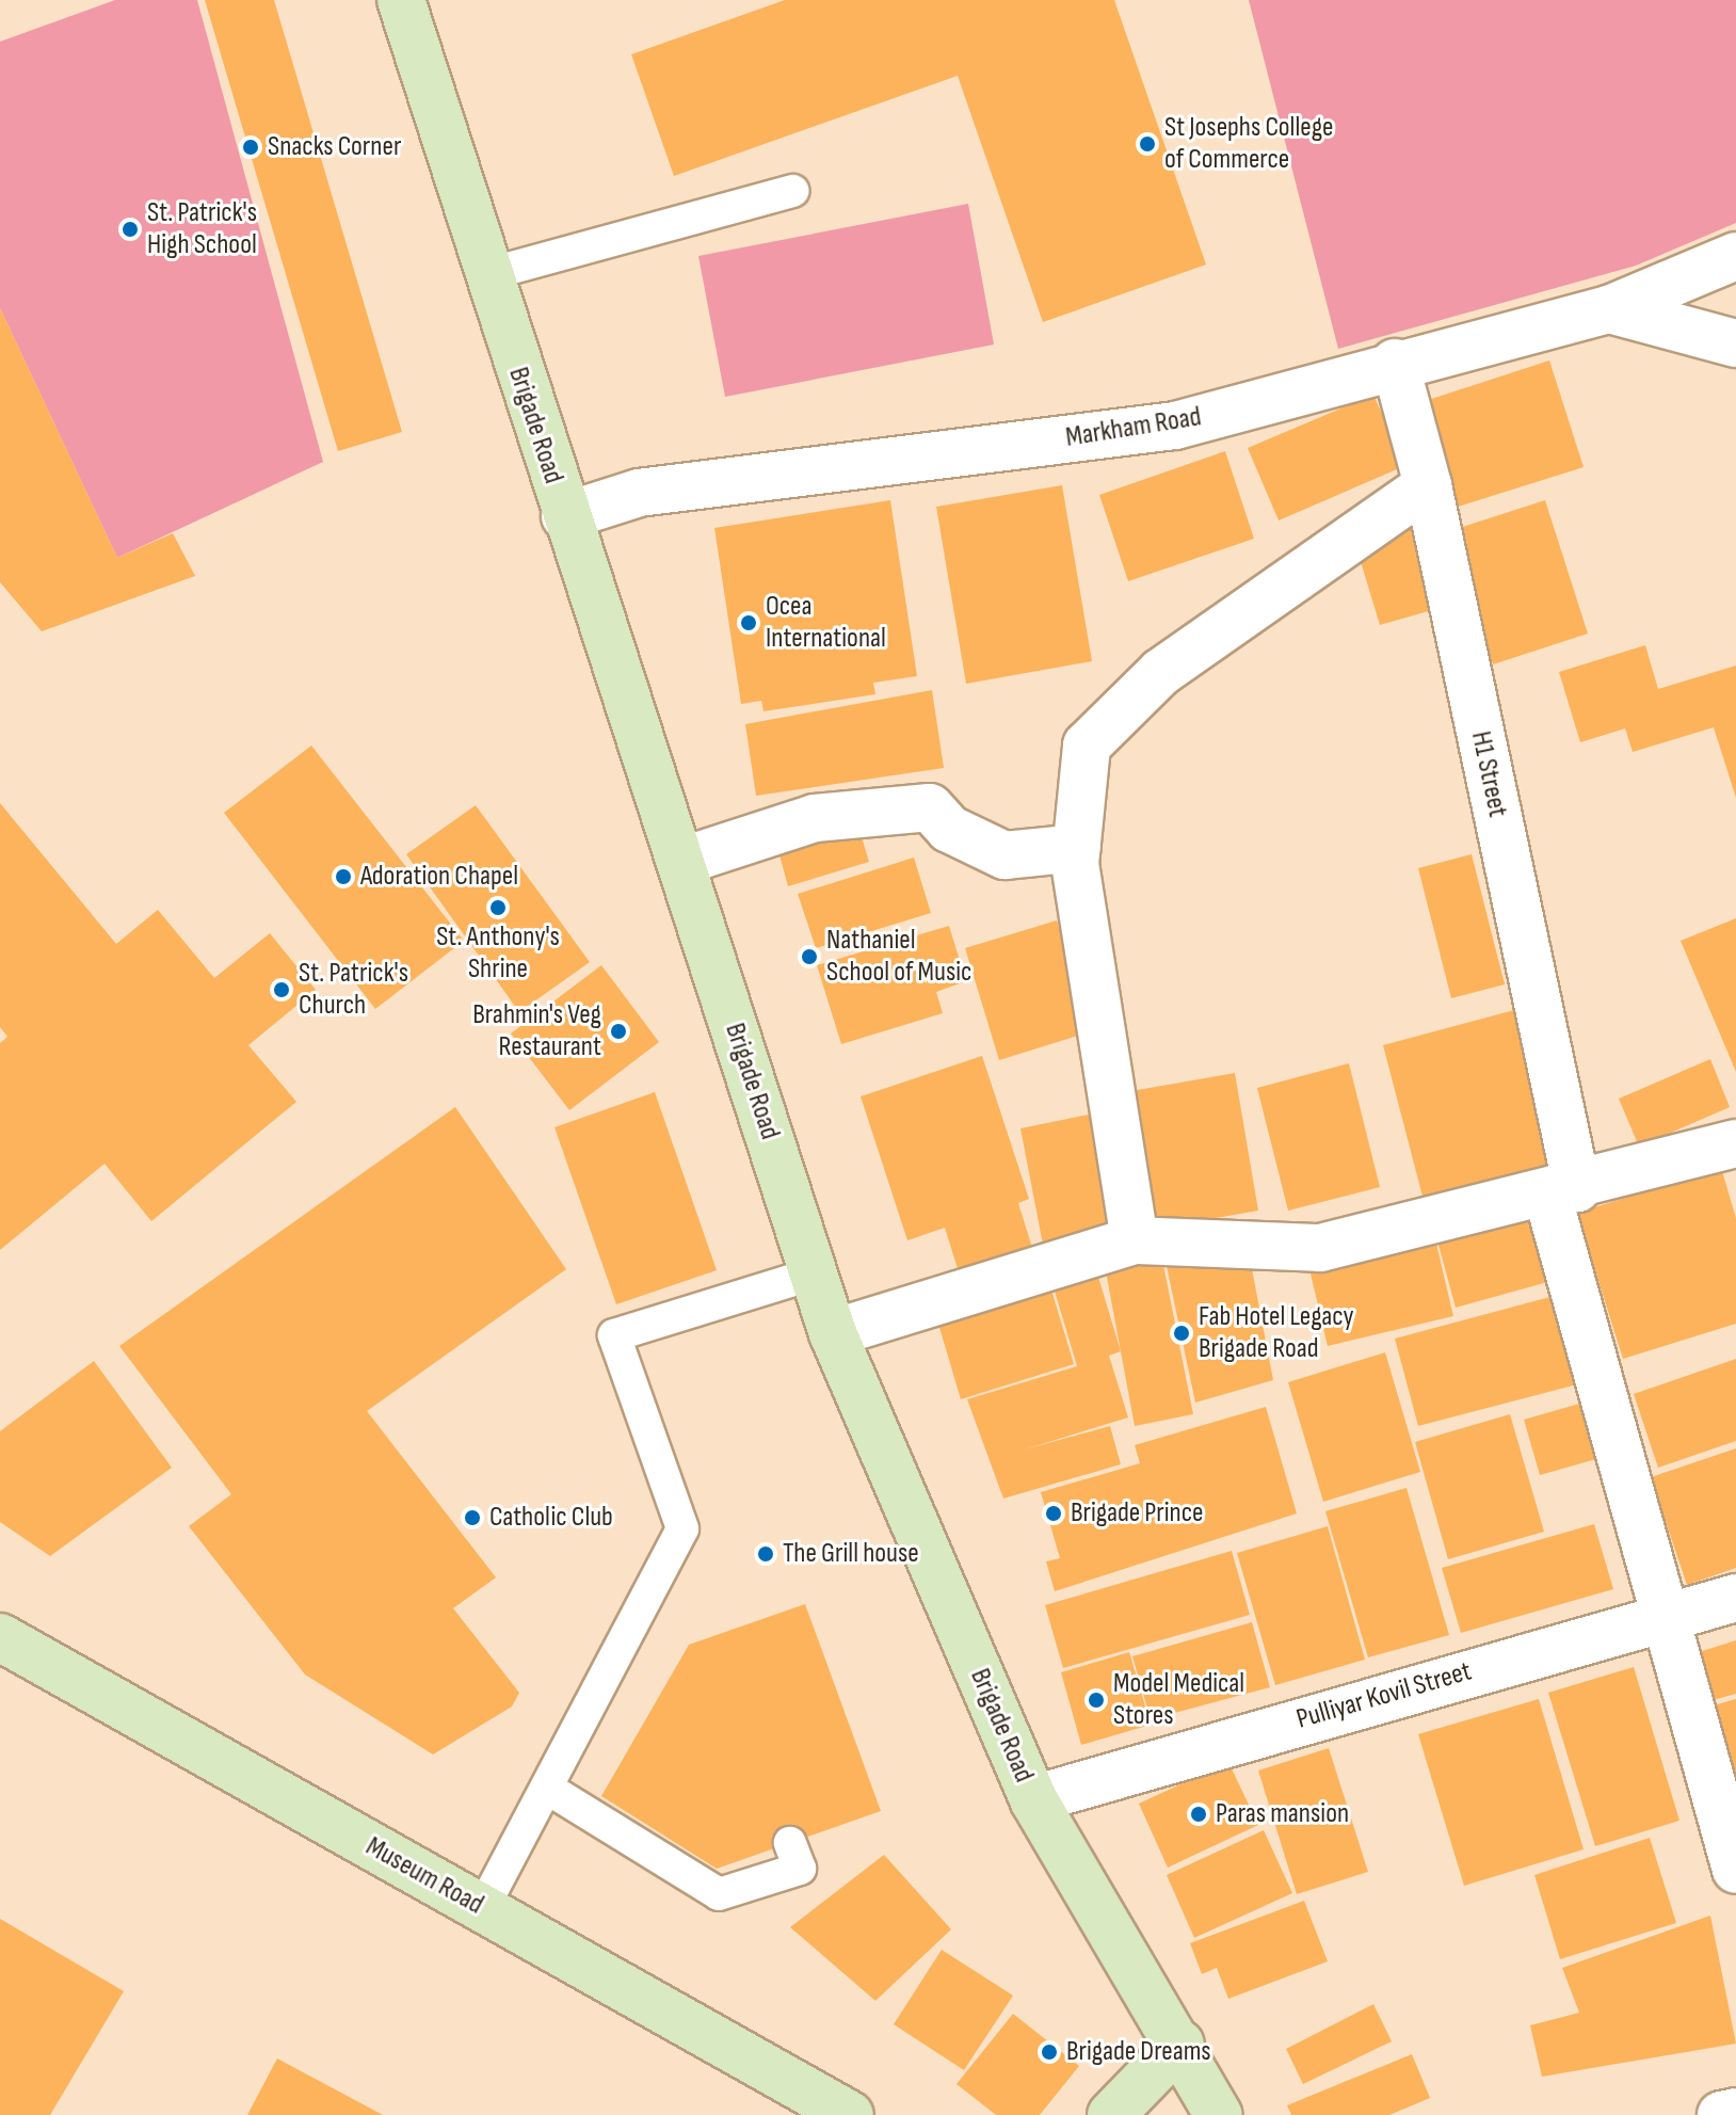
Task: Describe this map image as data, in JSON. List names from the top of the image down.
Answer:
{
  "streets": {
    "main road": ["Brigade Road", "Museum Road"],
    "street": ["Markham Road", "H1 Street", "Pulliyar Kovil Street"]
  },
  "crossings": [
    ["Brigade Road", "Markham Road"],
    ["Brigade Road", "Pulliyar Kovil Street"],
    ["Markham Road", "H1 Street"],
    ["H1 Street", "Pulliyar Kovil Street"]
  ],
  "places": [
    "St Josephs College of Commerce",
    "Snacks Corner",
    "St. Patrick's High School",
    "Ocea International",
    "Adoration Chapel",
    "St. Anthony's Shrine",
    "Nathaniel School of Music",
    "St. Patrick's Church",
    "Brahmin's Veg Restaurant",
    "Fab Hotel Legacy Brigade Road",
    "Brigade Prince",
    "Catholic Club",
    "The Grill house",
    "Model Medical Stores",
    "Paras mansion",
    "Brigade Dreams"
  ]
}
